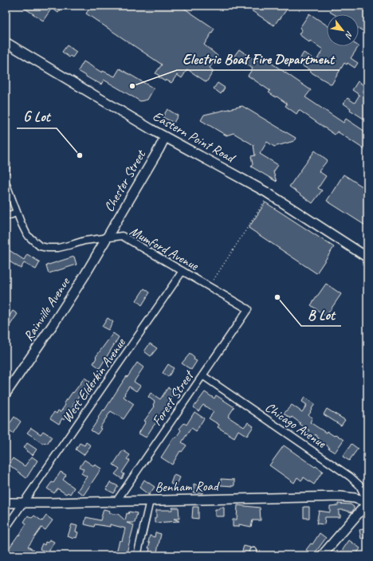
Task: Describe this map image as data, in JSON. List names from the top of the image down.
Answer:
{
  "streets": {
    "main road": [
      "Eastern Point Road",
      "Chester Street",
      "Rainville Avenue",
      "Benham Road"
    ],
    "street": [
      "Mumford Avenue",
      "West Elderkin Avenue",
      "Forest Street",
      "Chicago Avenue"
    ]
  },
  "crossings": [
    ["Eastern Point Road", "Chester Street"],
    ["Chester Street", "Mumford Avenue"],
    ["Chester Street", "Rainville Avenue"],
    ["Mumford Avenue", "Rainville Avenue"],
    ["Mumford Avenue", "West Elderkin Avenue"],
    ["Mumford Avenue", "Forest Street"],
    ["West Elderkin Avenue", "Benham Road"],
    ["Forest Street", "Chicago Avenue"],
    ["Forest Street", "Benham Road"],
    ["Chicago Avenue", "Benham Road"]
  ],
  "places": ["Electric Boat Fire Department", "G Lot", "B Lot"],
  "north": "bottom right"
}
